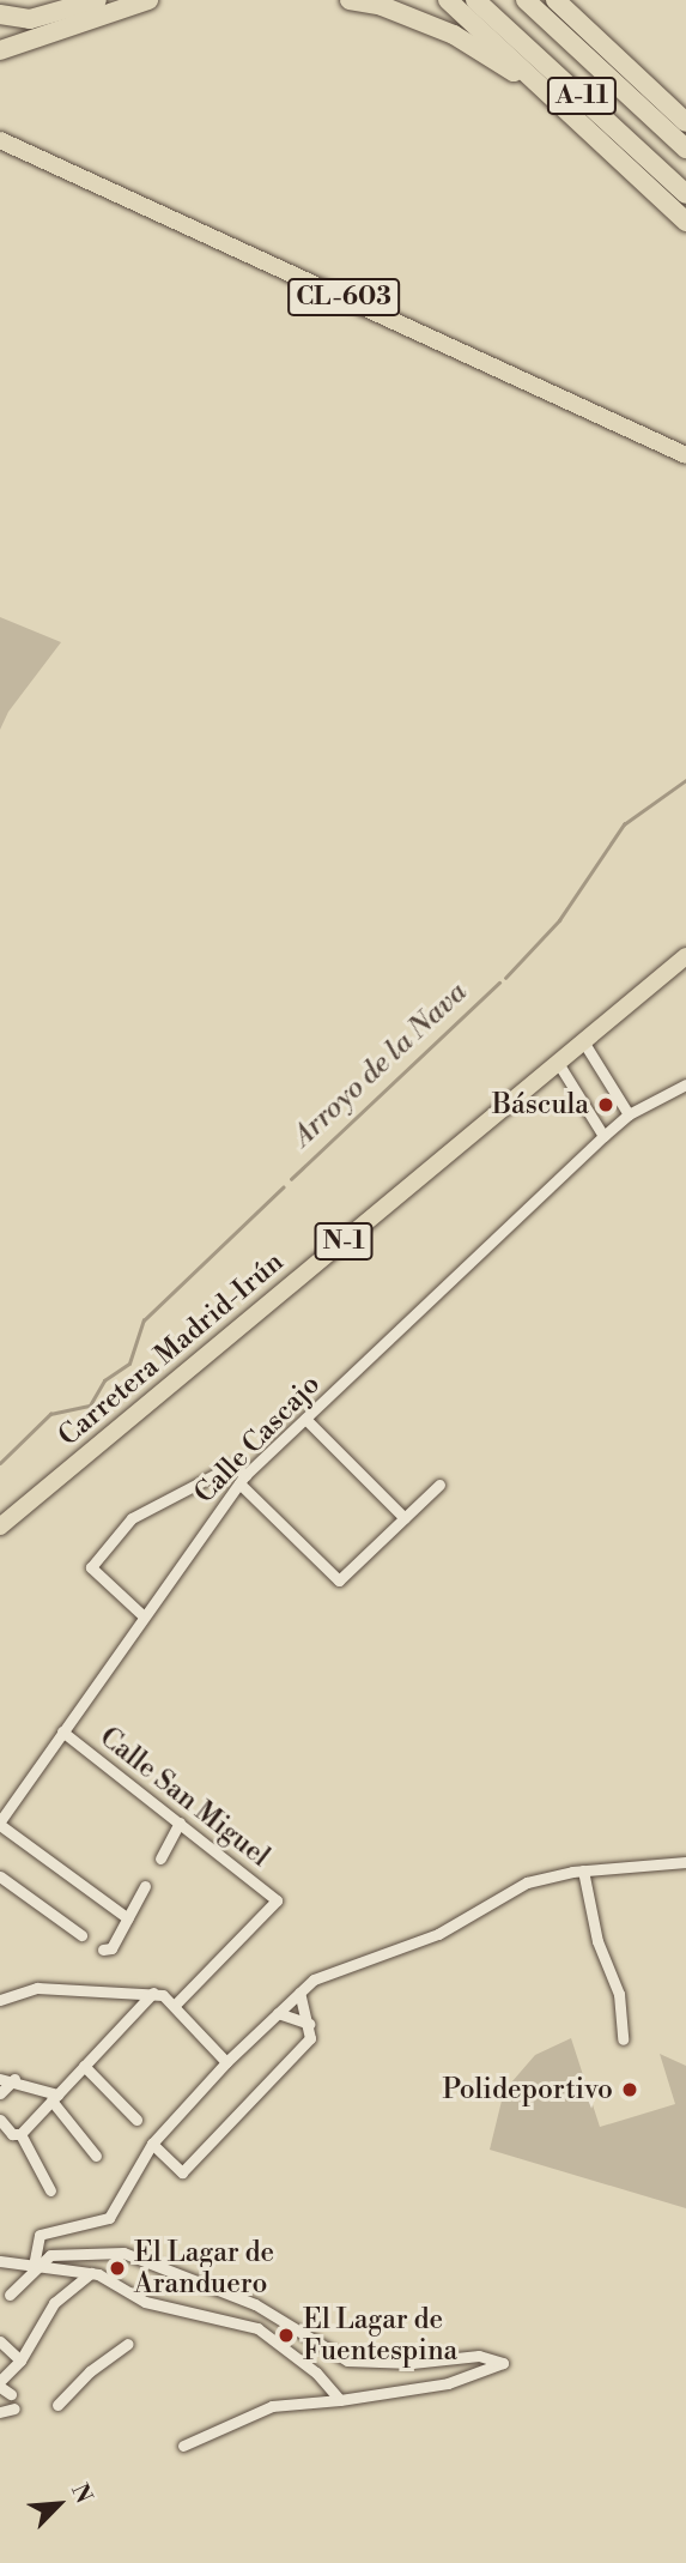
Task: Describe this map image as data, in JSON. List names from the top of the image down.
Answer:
{
  "streets": {
    "highway": ["A-11"],
    "main road": ["CL-603", "N-1", "Carretera Madrid-Irún"],
    "street": ["Calle Cascajo", "Calle San Miguel"]
  },
  "crossings": [
    ["Calle Cascajo", "Calle San Miguel"]
  ],
  "water": ["Arroyo de la Nava"],
  "places": [
    "Báscula",
    "Polideportivo",
    "El Lagar de Aranduero",
    "El Lagar de Fuentespina"
  ],
  "north": "top right"
}
